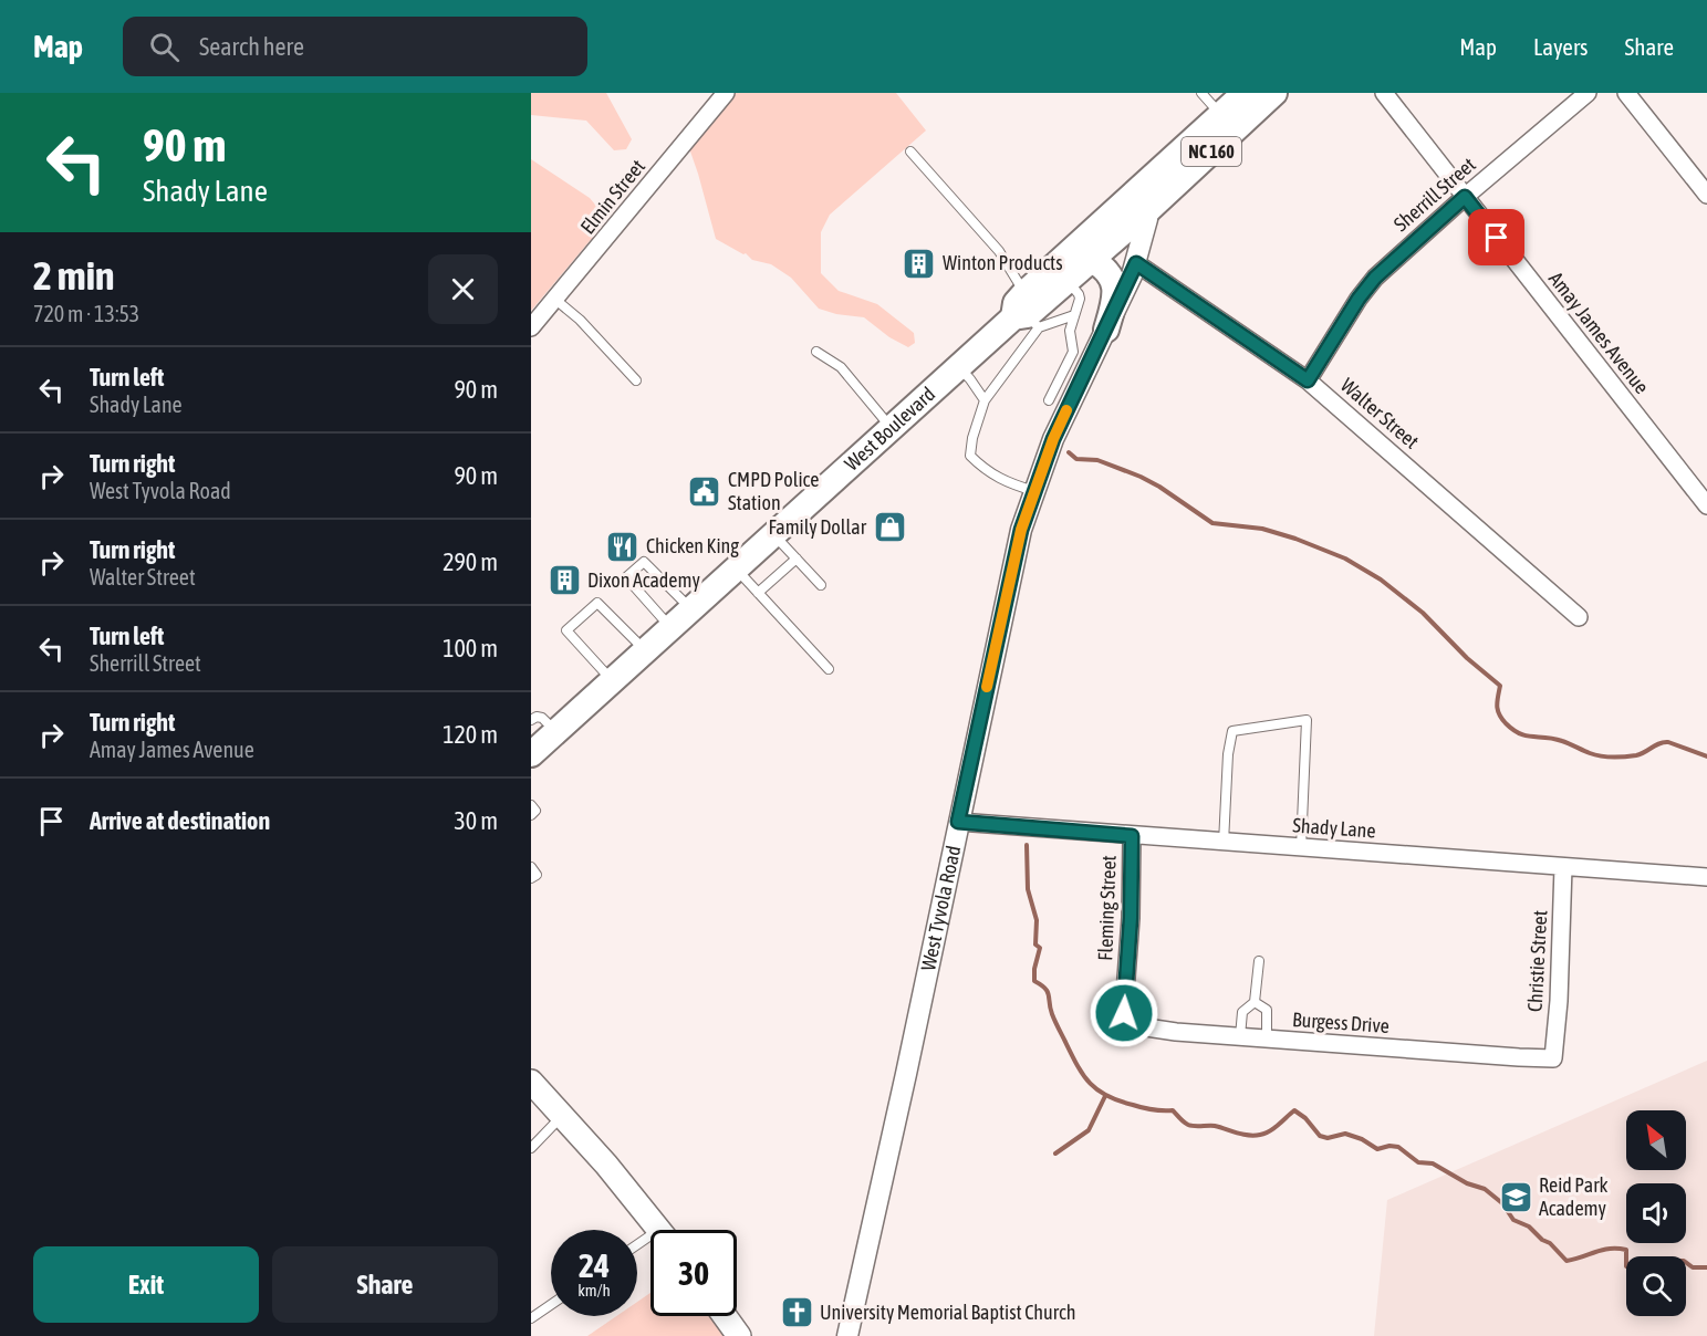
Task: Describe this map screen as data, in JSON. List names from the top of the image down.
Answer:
{
  "streets": {
    "main road": ["NC 160", "West Boulevard"],
    "street": [
      "Sherrill Street",
      "Elmin Street",
      "Amay James Avenue",
      "Walter Street",
      "Shady Lane",
      "West Tyvola Road",
      "Fleming Street",
      "Christie Street",
      "Burgess Drive"
    ]
  },
  "crossings": [
    ["Sherrill Street", "Amay James Avenue"],
    ["Sherrill Street", "Walter Street"],
    ["Walter Street", "West Tyvola Road"],
    ["West Boulevard", "West Tyvola Road"],
    ["Shady Lane", "West Tyvola Road"],
    ["Shady Lane", "Fleming Street"],
    ["Shady Lane", "Christie Street"],
    ["Fleming Street", "Burgess Drive"],
    ["Christie Street", "Burgess Drive"]
  ],
  "places": {
    "building": ["Winton Products", "Dixon Academy"],
    "public building": ["CMPD Police Station"],
    "shop": ["Family Dollar"],
    "restaurant": ["Chicken King"],
    "school or university": ["Reid Park Academy"],
    "church": ["University Memorial Baptist Church"]
  },
  "north": "top left",
  "page": {
    "header": "Map",
    "search": "Search here",
    "nav": ["Map", "Layers", "Share"],
    "turn": ["90 m", "Shady Lane"],
    "heading": ["2 min", "720 m · 13:53"],
    "list": [
      {
        "name": "Turn left",
        "note": "Shady Lane",
        "value": "90 m"
      },
      {
        "name": "Turn right",
        "note": "West Tyvola Road",
        "value": "90 m"
      },
      {
        "name": "Turn right",
        "note": "Walter Street",
        "value": "290 m"
      },
      {
        "name": "Turn left",
        "note": "Sherrill Street",
        "value": "100 m"
      },
      {
        "name": "Turn right",
        "note": "Amay James Avenue",
        "value": "120 m"
      },
      {
        "name": "Arrive at destination",
        "value": "30 m"
      }
    ],
    "speed": "24 km/h",
    "limit": "30",
    "buttons": ["Exit", "Share"]
  }
}
